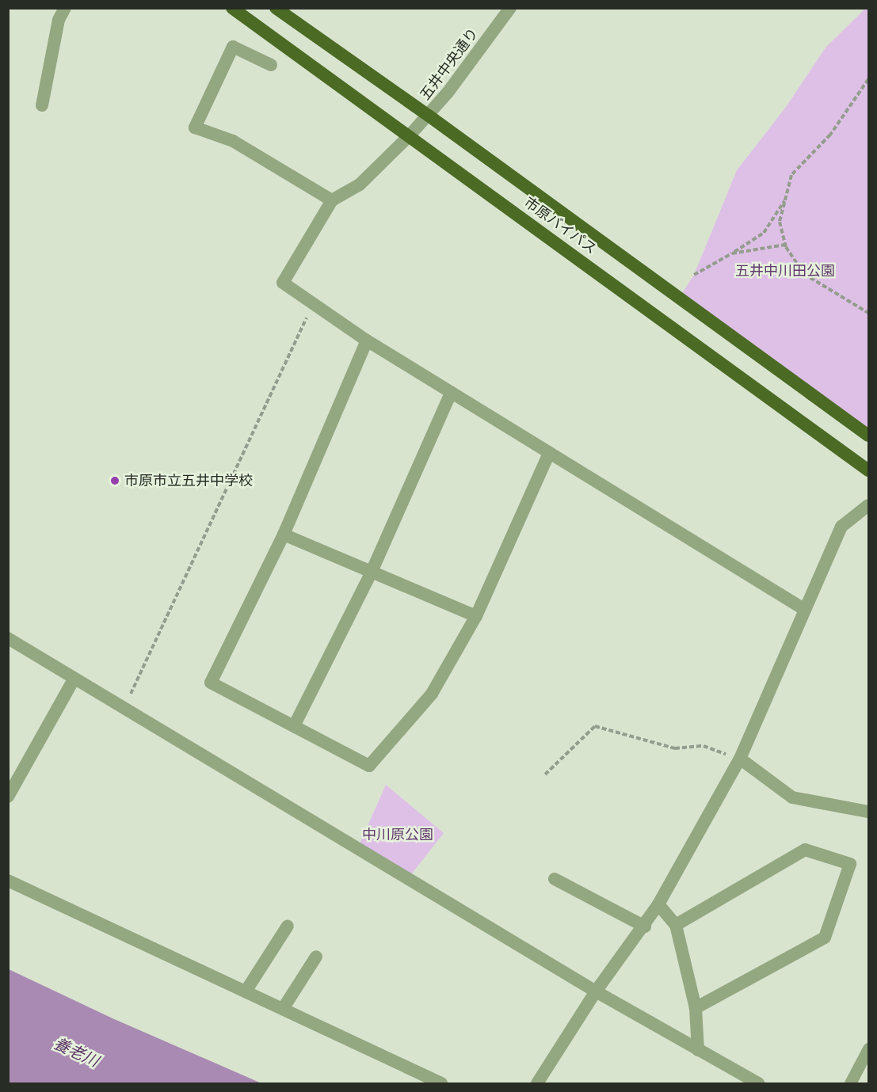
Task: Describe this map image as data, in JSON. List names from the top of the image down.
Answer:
{
  "streets": {
    "highway": ["市原バイパス"],
    "street": ["五井中央通り"]
  },
  "crossings": [
    ["五井中央通り", "市原バイパス"]
  ],
  "water": ["養老川"],
  "parks": ["五井中川田公園", "中川原公園"],
  "places": ["市原市立五井中学校"]
}
